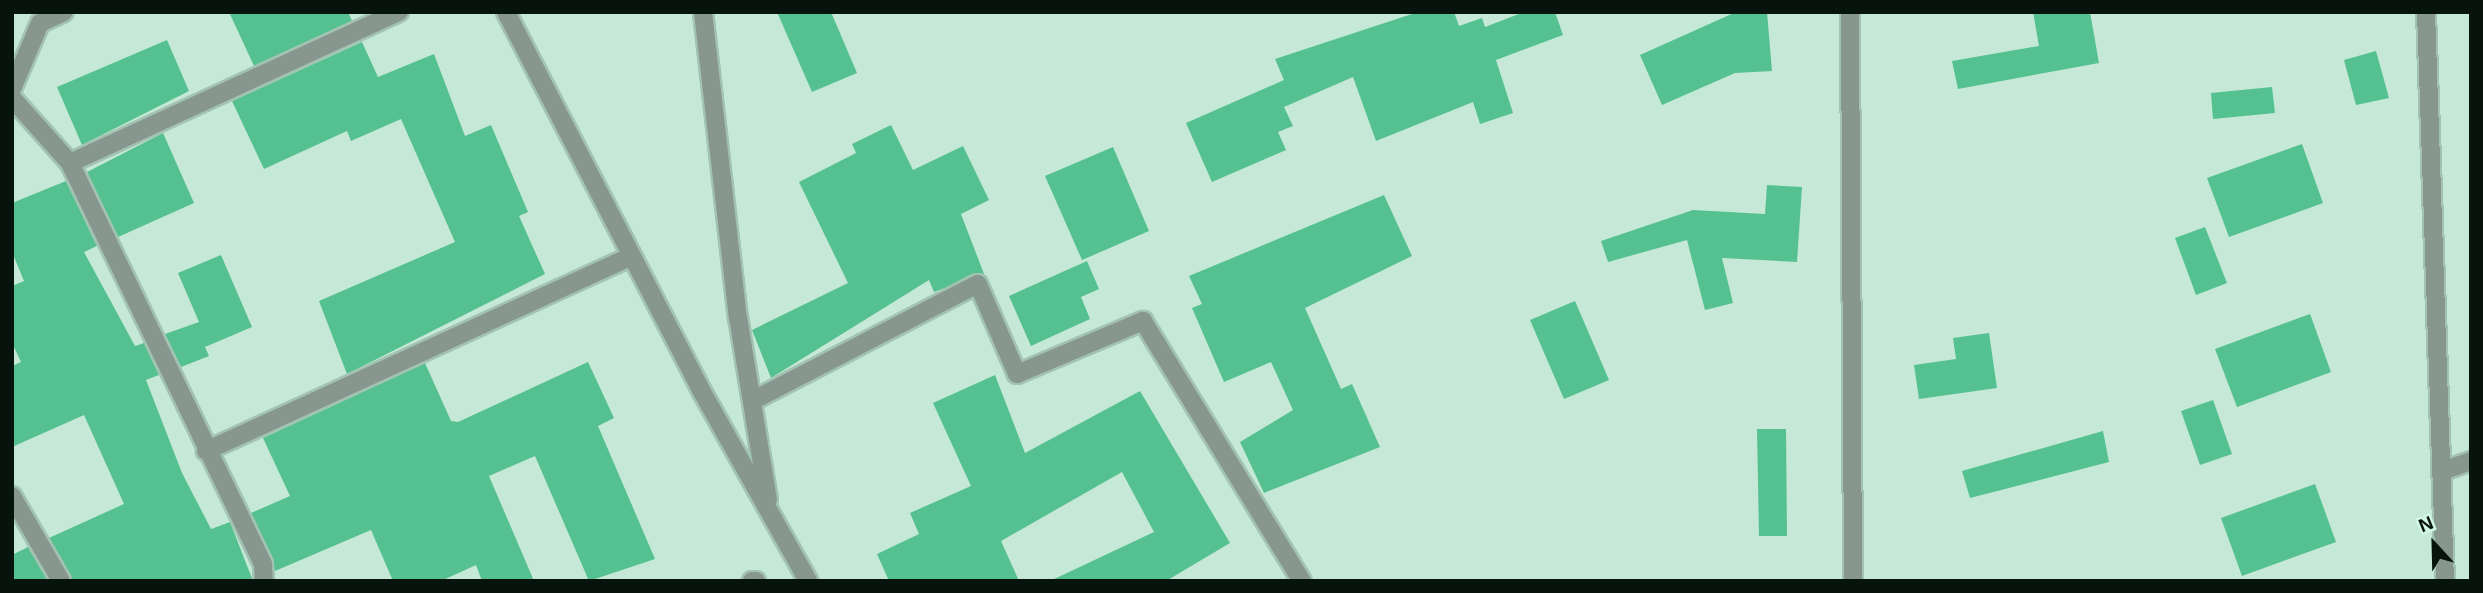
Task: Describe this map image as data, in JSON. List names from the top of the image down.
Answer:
{
  "north": "top"
}
